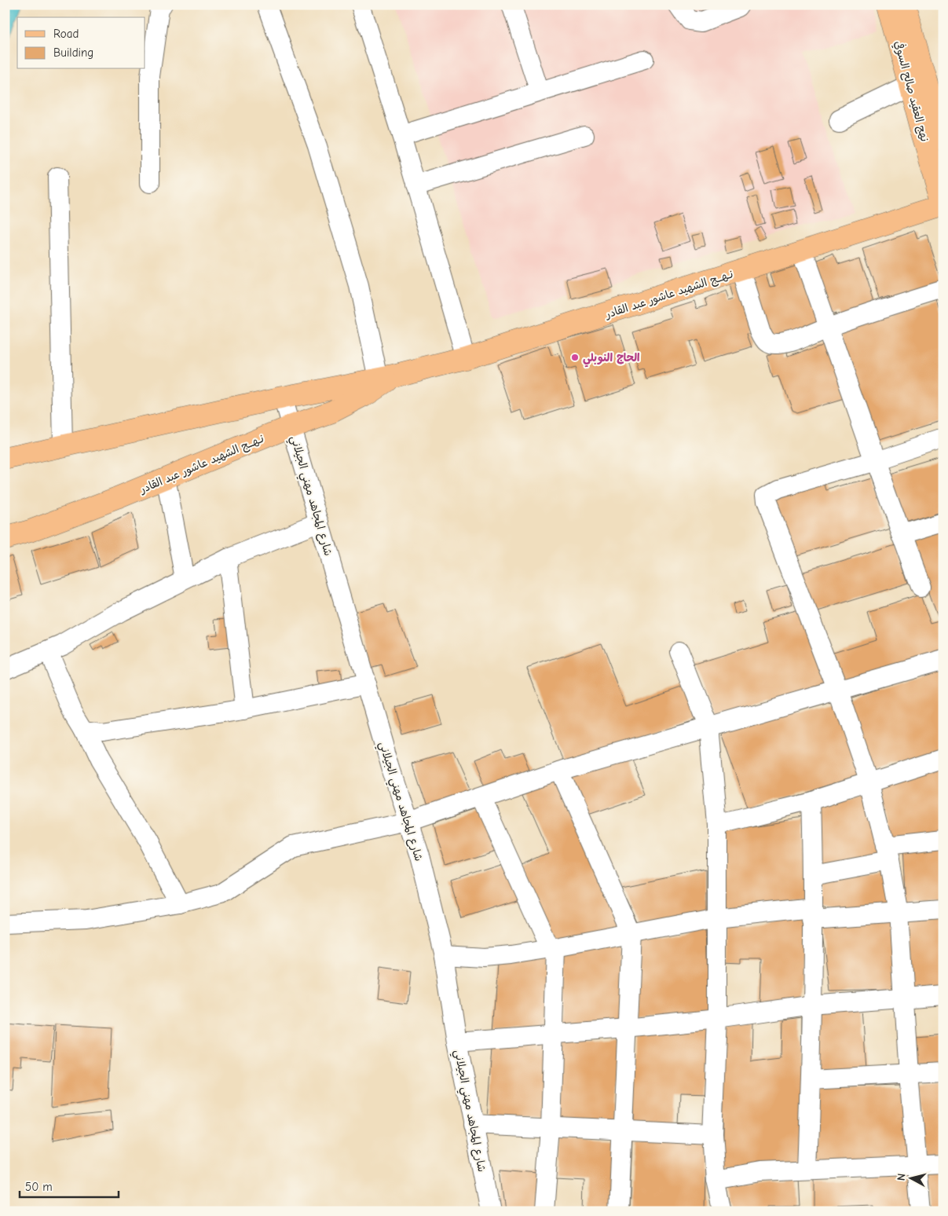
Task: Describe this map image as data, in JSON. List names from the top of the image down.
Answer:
{
  "streets": {
    "main road": ["نهج العقيد صالح السوفي", "نـهــج الشهيد عاشور عبد القادر"],
    "street": ["شارع المجاهد مهني الجيلاني"]
  },
  "crossings": [
    ["نـهــج الشهيد عاشور عبد القادر", "شارع المجاهد مهني الجيلاني"]
  ],
  "places": ["الحاج النوبلي"],
  "legend": ["Road", "Building"],
  "scale_bar": "50 m",
  "north": "left"
}
